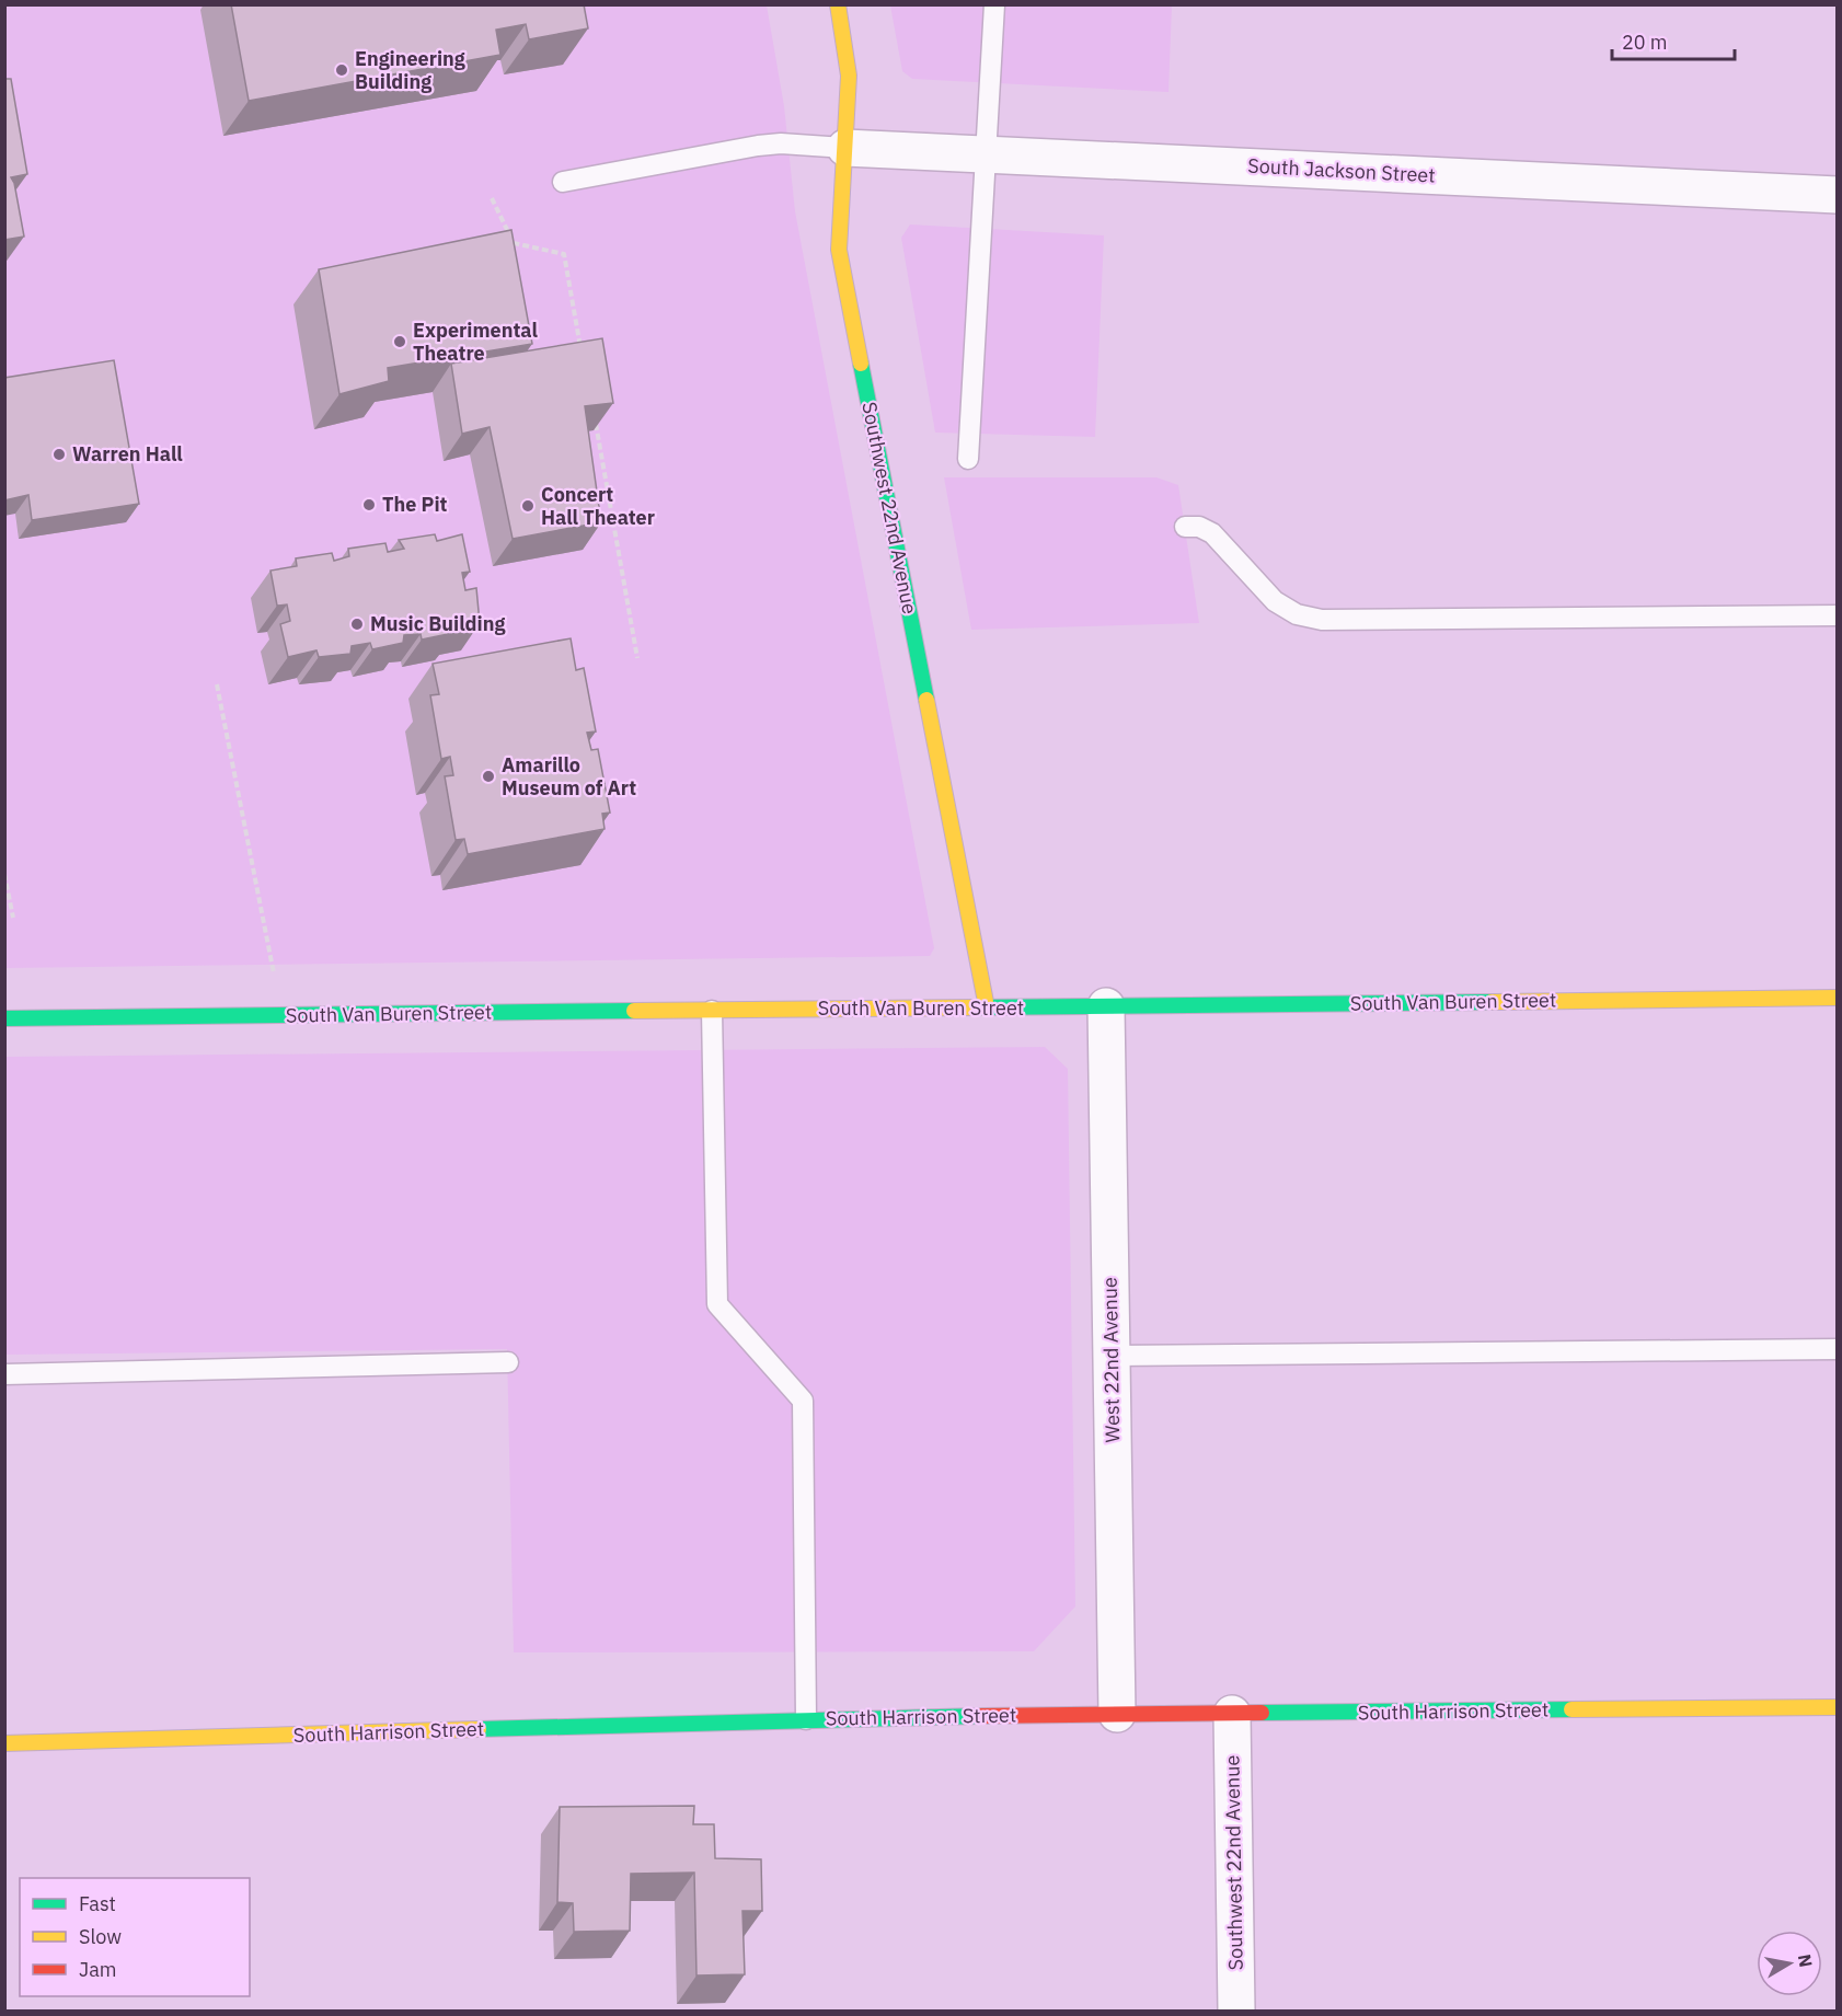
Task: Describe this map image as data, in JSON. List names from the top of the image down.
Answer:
{
  "streets": {
    "street": [
      "South Jackson Street",
      "Southwest 22nd Avenue",
      "South Van Buren Street",
      "West 22nd Avenue",
      "South Harrison Street"
    ]
  },
  "crossings": [
    ["South Jackson Street", "Southwest 22nd Avenue"],
    ["Southwest 22nd Avenue", "South Van Buren Street"],
    ["Southwest 22nd Avenue", "South Harrison Street"],
    ["South Van Buren Street", "West 22nd Avenue"],
    ["West 22nd Avenue", "South Harrison Street"]
  ],
  "places": [
    "Engineering Building",
    "Experimental Theatre",
    "Warren Hall",
    "The Pit",
    "Concert Hall Theater",
    "Music Building",
    "Amarillo Museum of Art"
  ],
  "legend": ["Fast", "Slow", "Jam"],
  "scale_bar": "20 m",
  "north": "right"
}
